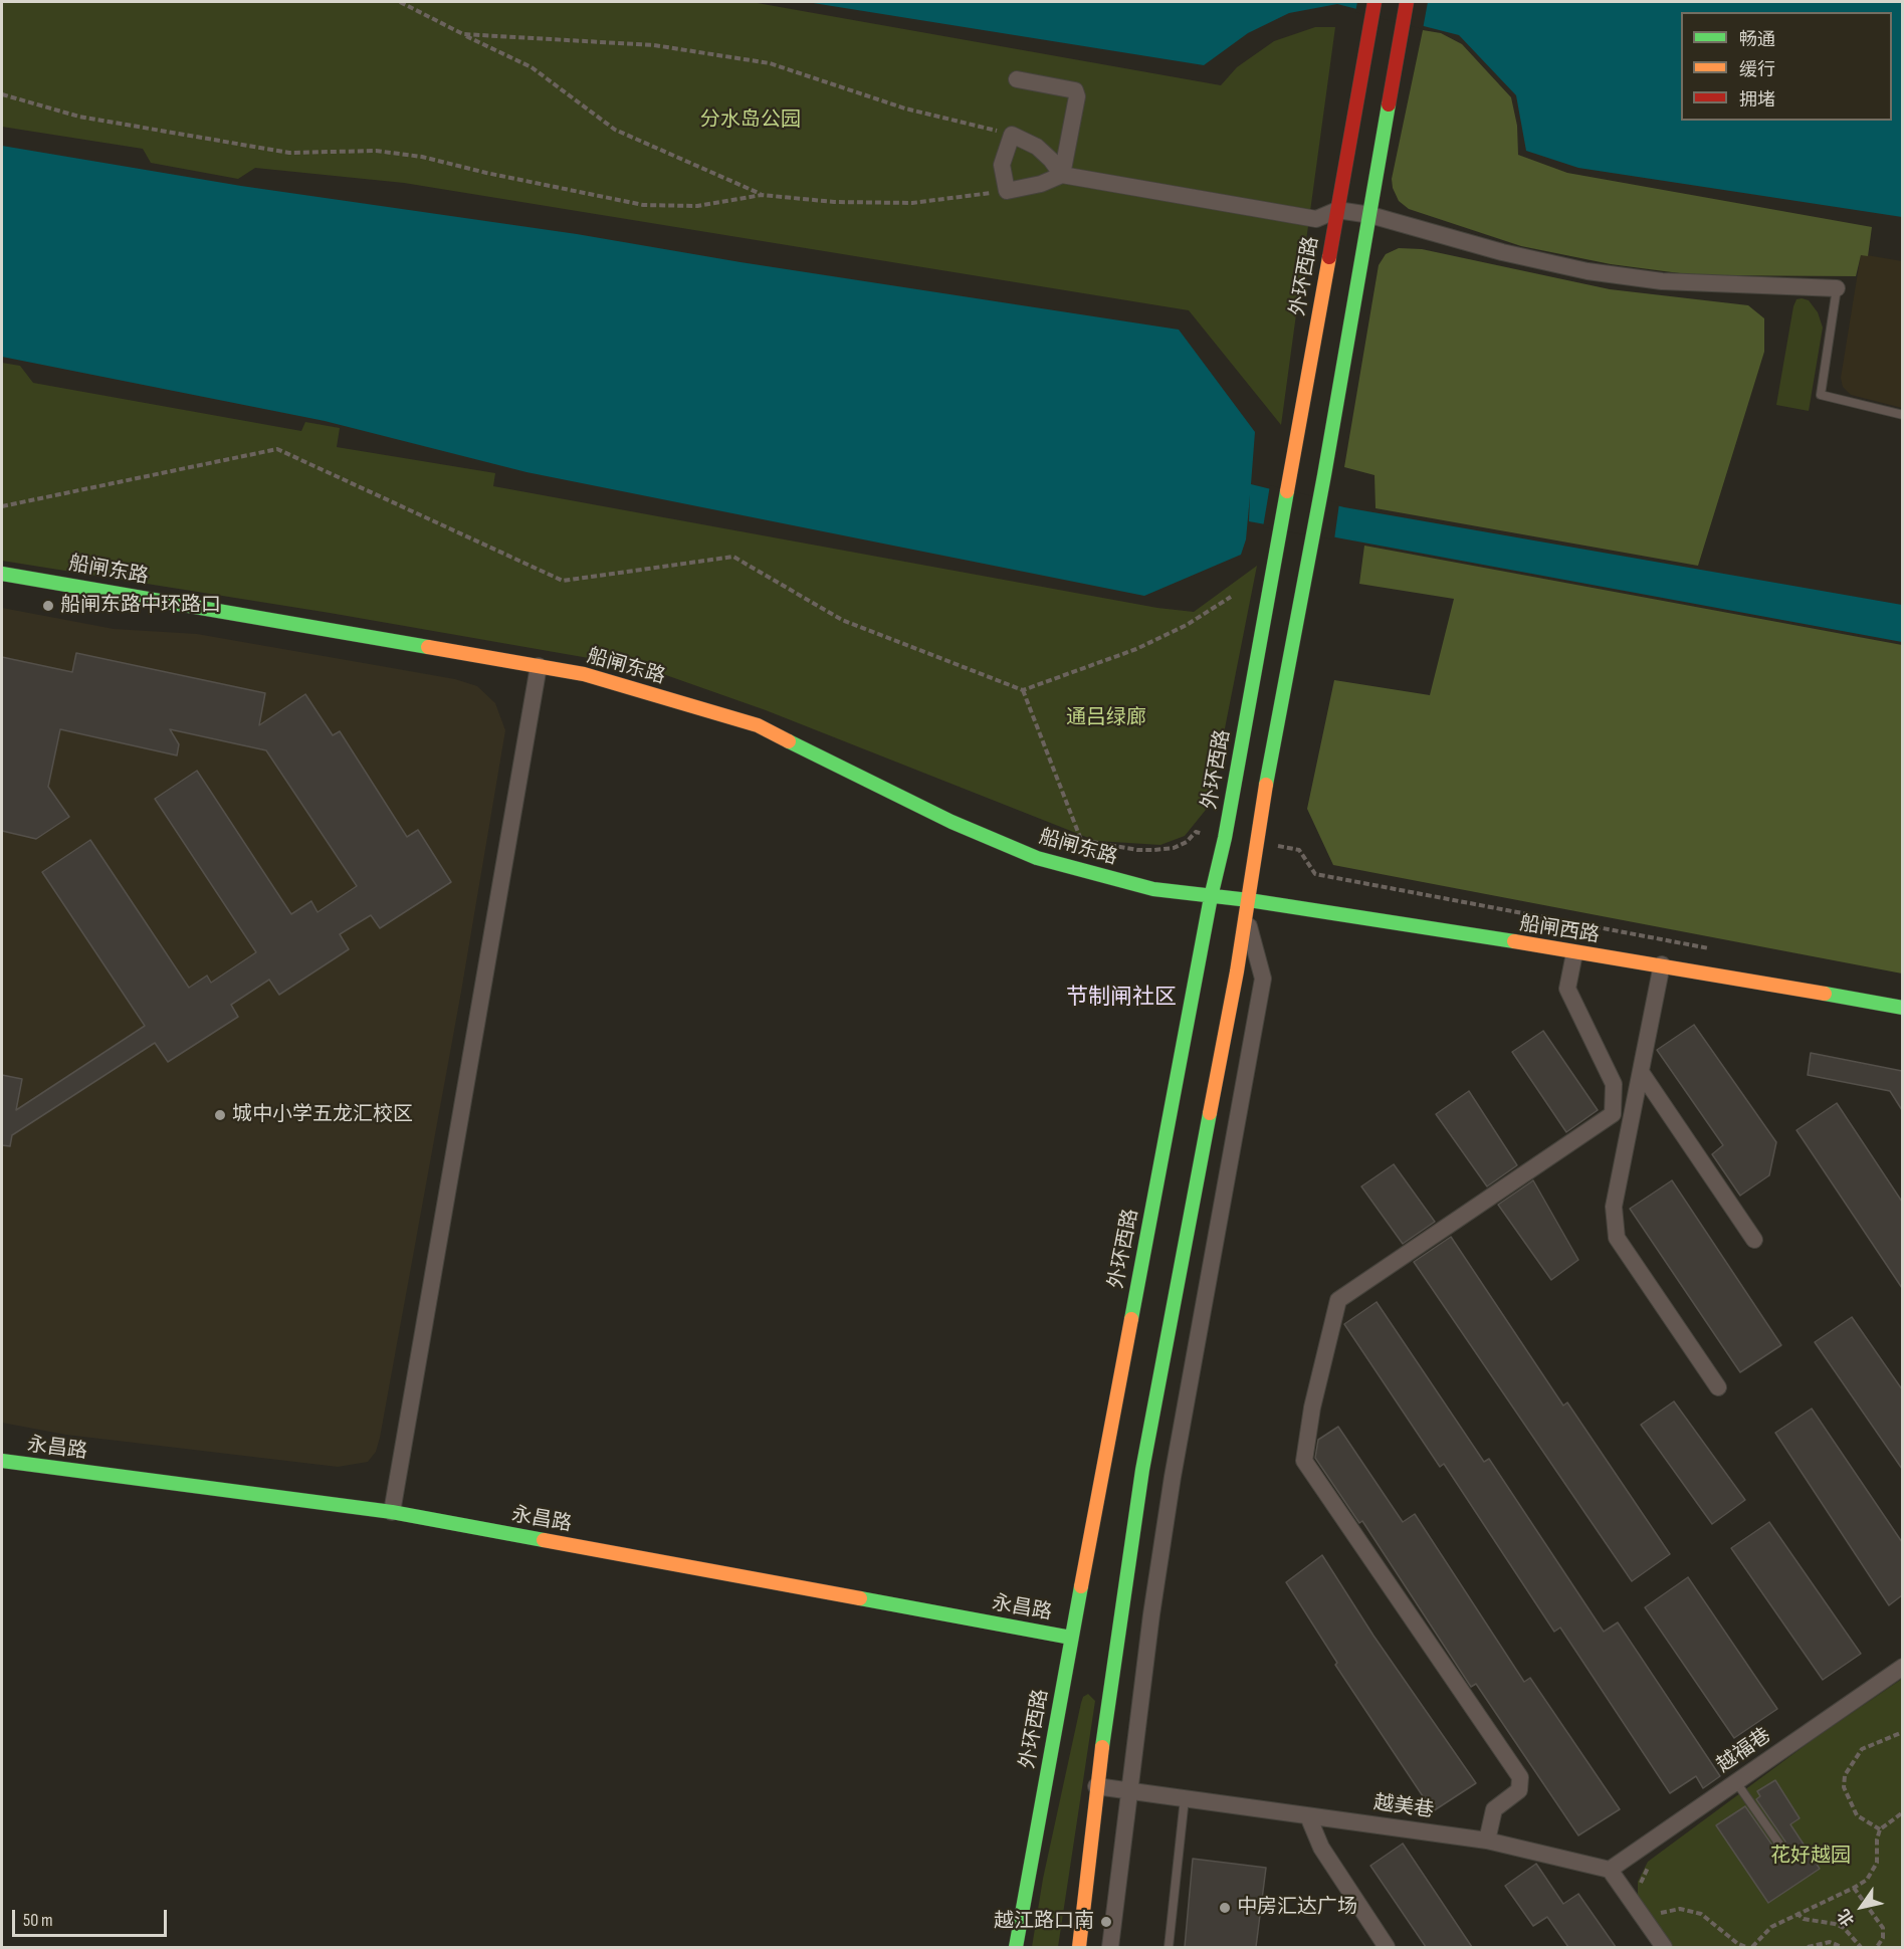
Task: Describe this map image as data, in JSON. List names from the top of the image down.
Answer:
{
  "streets": {
    "main road": [
      "外环西路",
      "船闸东路",
      "船闸西路",
      "永昌路"
    ],
    "street": ["越福巷", "越美巷"]
  },
  "crossings": [
    ["外环西路", "船闸东路"],
    ["外环西路", "船闸西路"],
    ["外环西路", "永昌路"],
    ["船闸东路", "船闸西路"],
    ["越福巷", "越美巷"]
  ],
  "districts": ["节制闸社区"],
  "parks": ["分水岛公园", "通吕绿廊", "花好越园"],
  "places": [
    "船闸东路中环路口",
    "城中小学五龙汇校区",
    "中房汇达广场",
    "越江路口南"
  ],
  "legend": ["畅通", "缓行", "拥堵"],
  "scale_bar": "50 m",
  "north": "bottom left"
}
